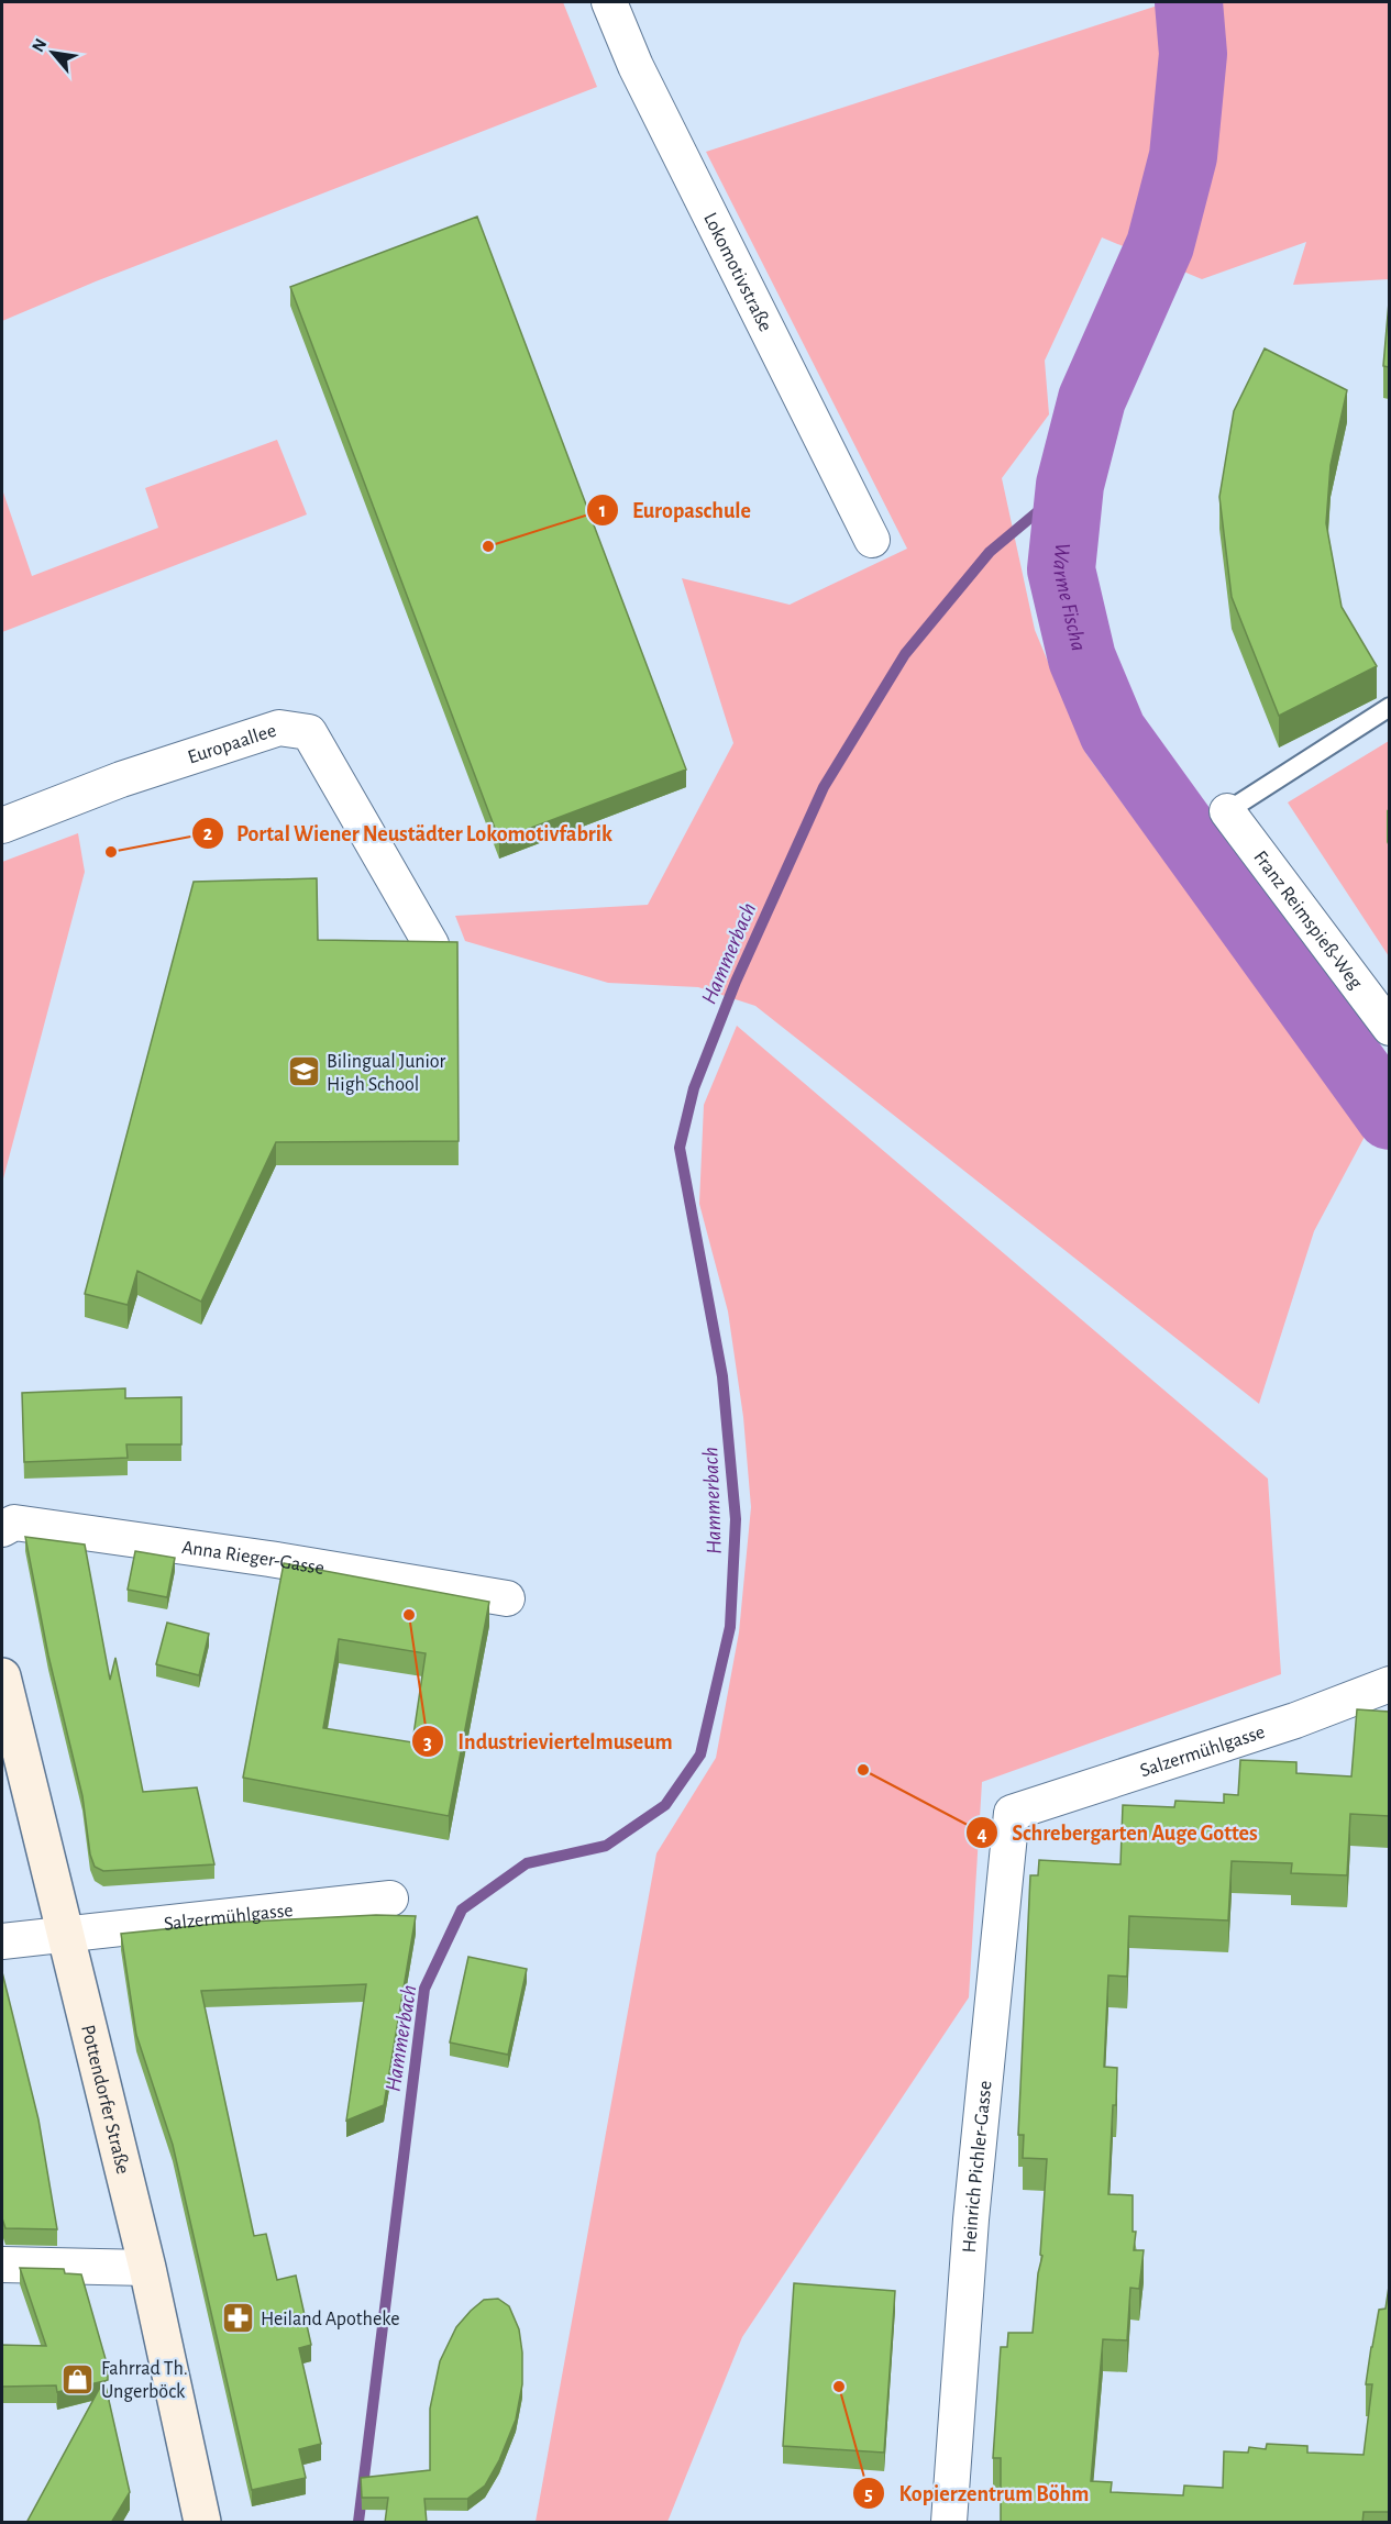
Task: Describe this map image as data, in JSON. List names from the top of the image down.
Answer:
{
  "streets": {
    "main road": ["Pottendorfer Straße"],
    "street": [
      "Lokomotivstraße",
      "Europaallee",
      "Franz Reimspieß-Weg",
      "Anna Rieger-Gasse",
      "Salzermühlgasse",
      "Heinrich Pichler-Gasse"
    ]
  },
  "crossings": [
    ["Salzermühlgasse", "Pottendorfer Straße"],
    ["Salzermühlgasse", "Heinrich Pichler-Gasse"]
  ],
  "water": ["Warme Fischa", "Hammerbach"],
  "places": {
    "other": [
      "Europaschule",
      "Portal Wiener Neustädter Lokomotivfabrik",
      "Industrieviertelmuseum",
      "Schrebergarten Auge Gottes",
      "Kopierzentrum Böhm"
    ],
    "school or university": ["Bilingual Junior High School"],
    "pharmacy": ["Heiland Apotheke"],
    "shop": ["Fahrrad Th. Ungerböck"]
  },
  "north": "top left"
}
